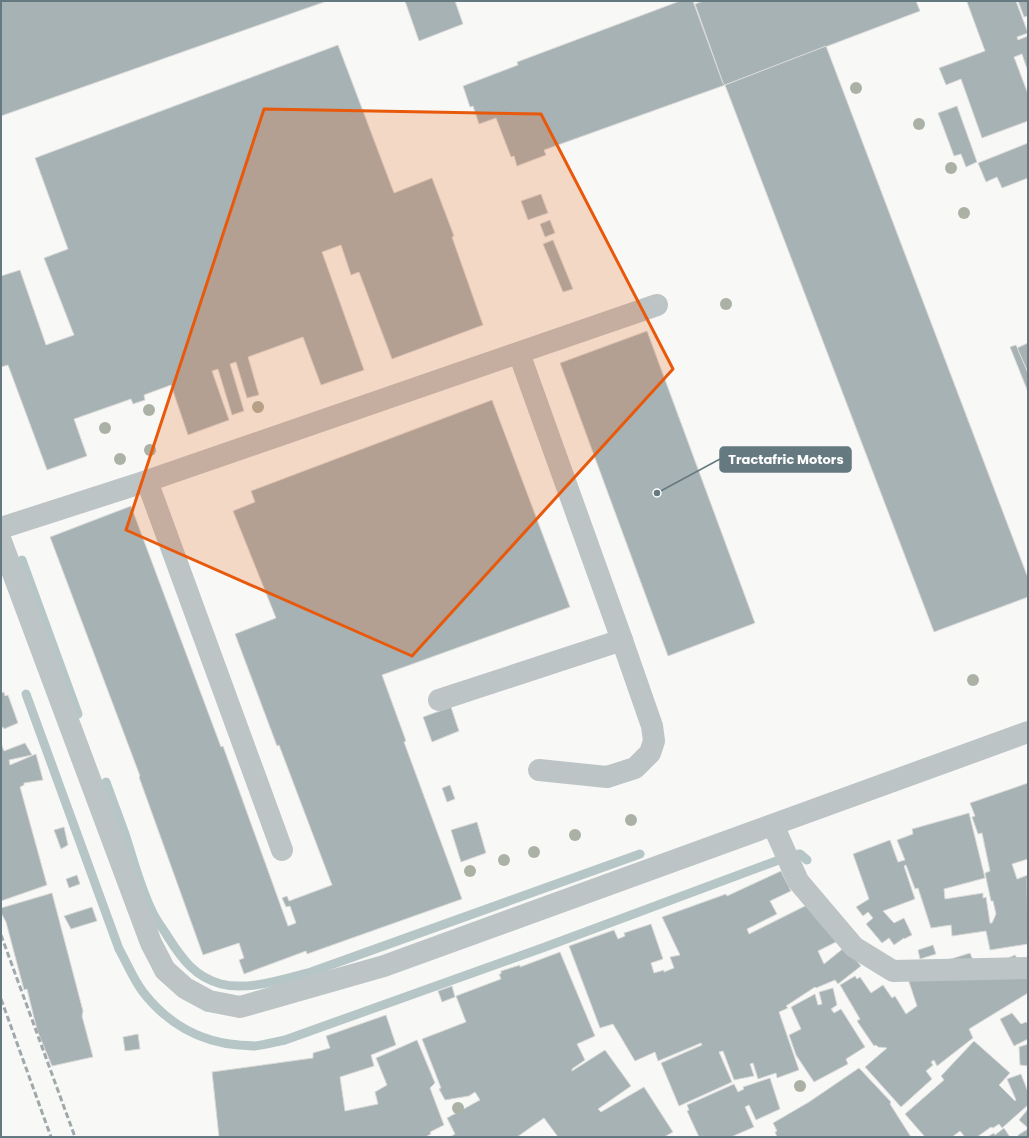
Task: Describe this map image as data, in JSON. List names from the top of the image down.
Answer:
{
  "places": ["Tractafric Motors"]
}
